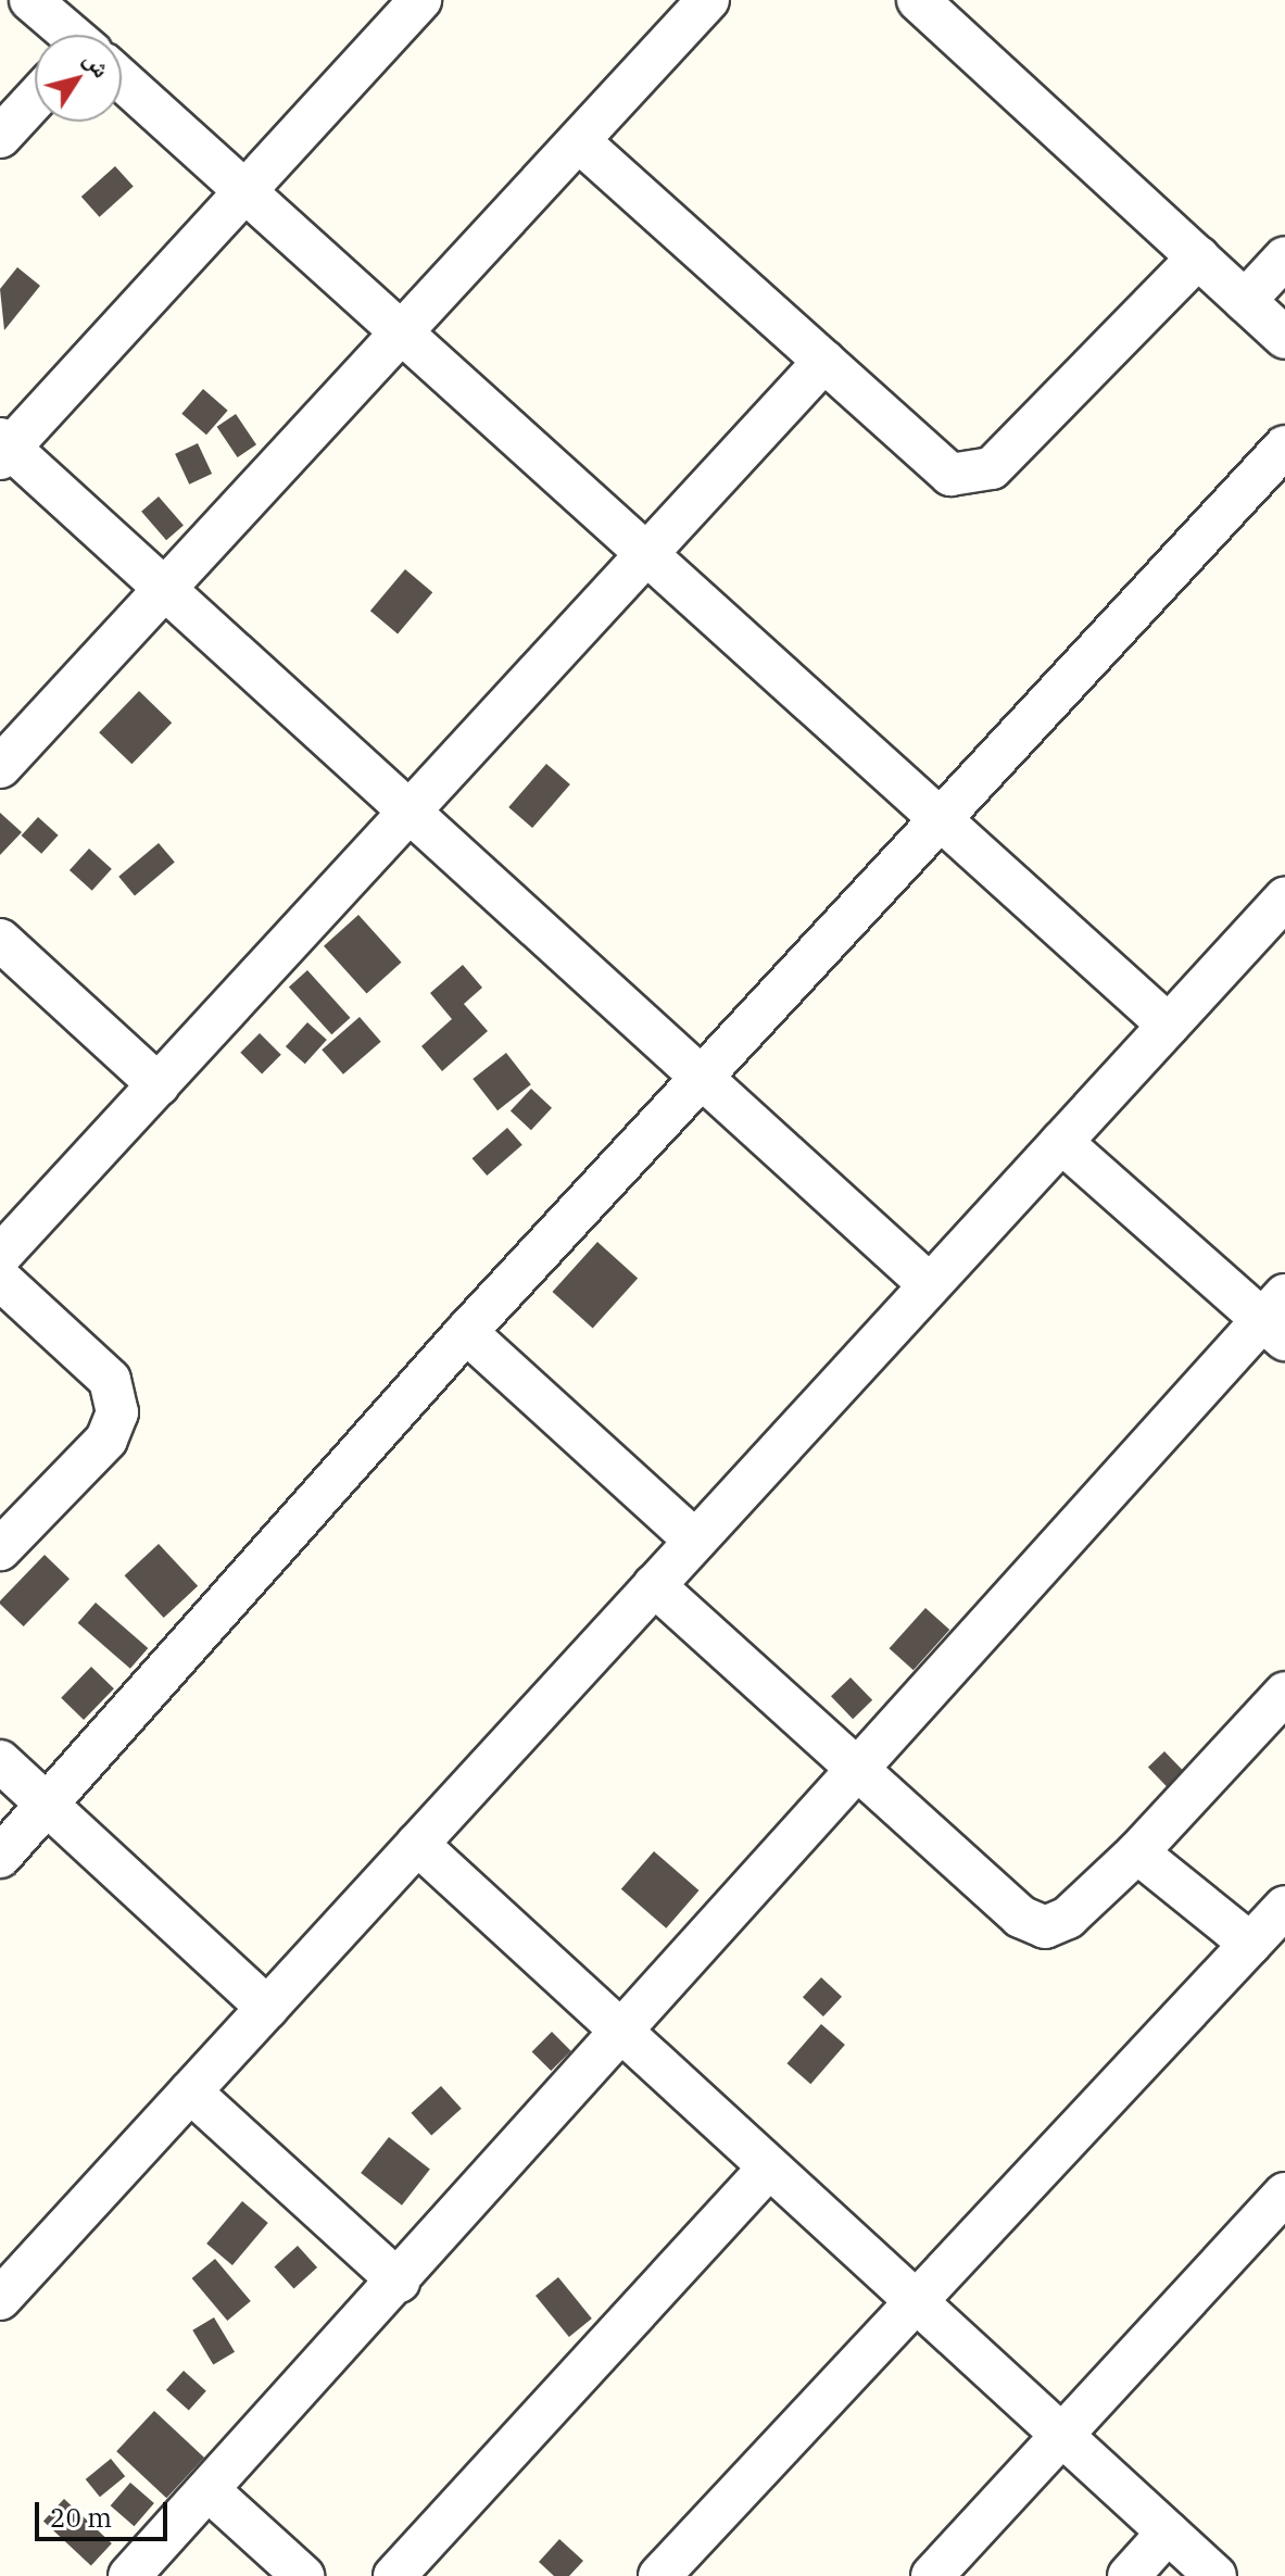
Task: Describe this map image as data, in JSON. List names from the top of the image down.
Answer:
{
  "scale_bar": "20 m",
  "north": "top right"
}
